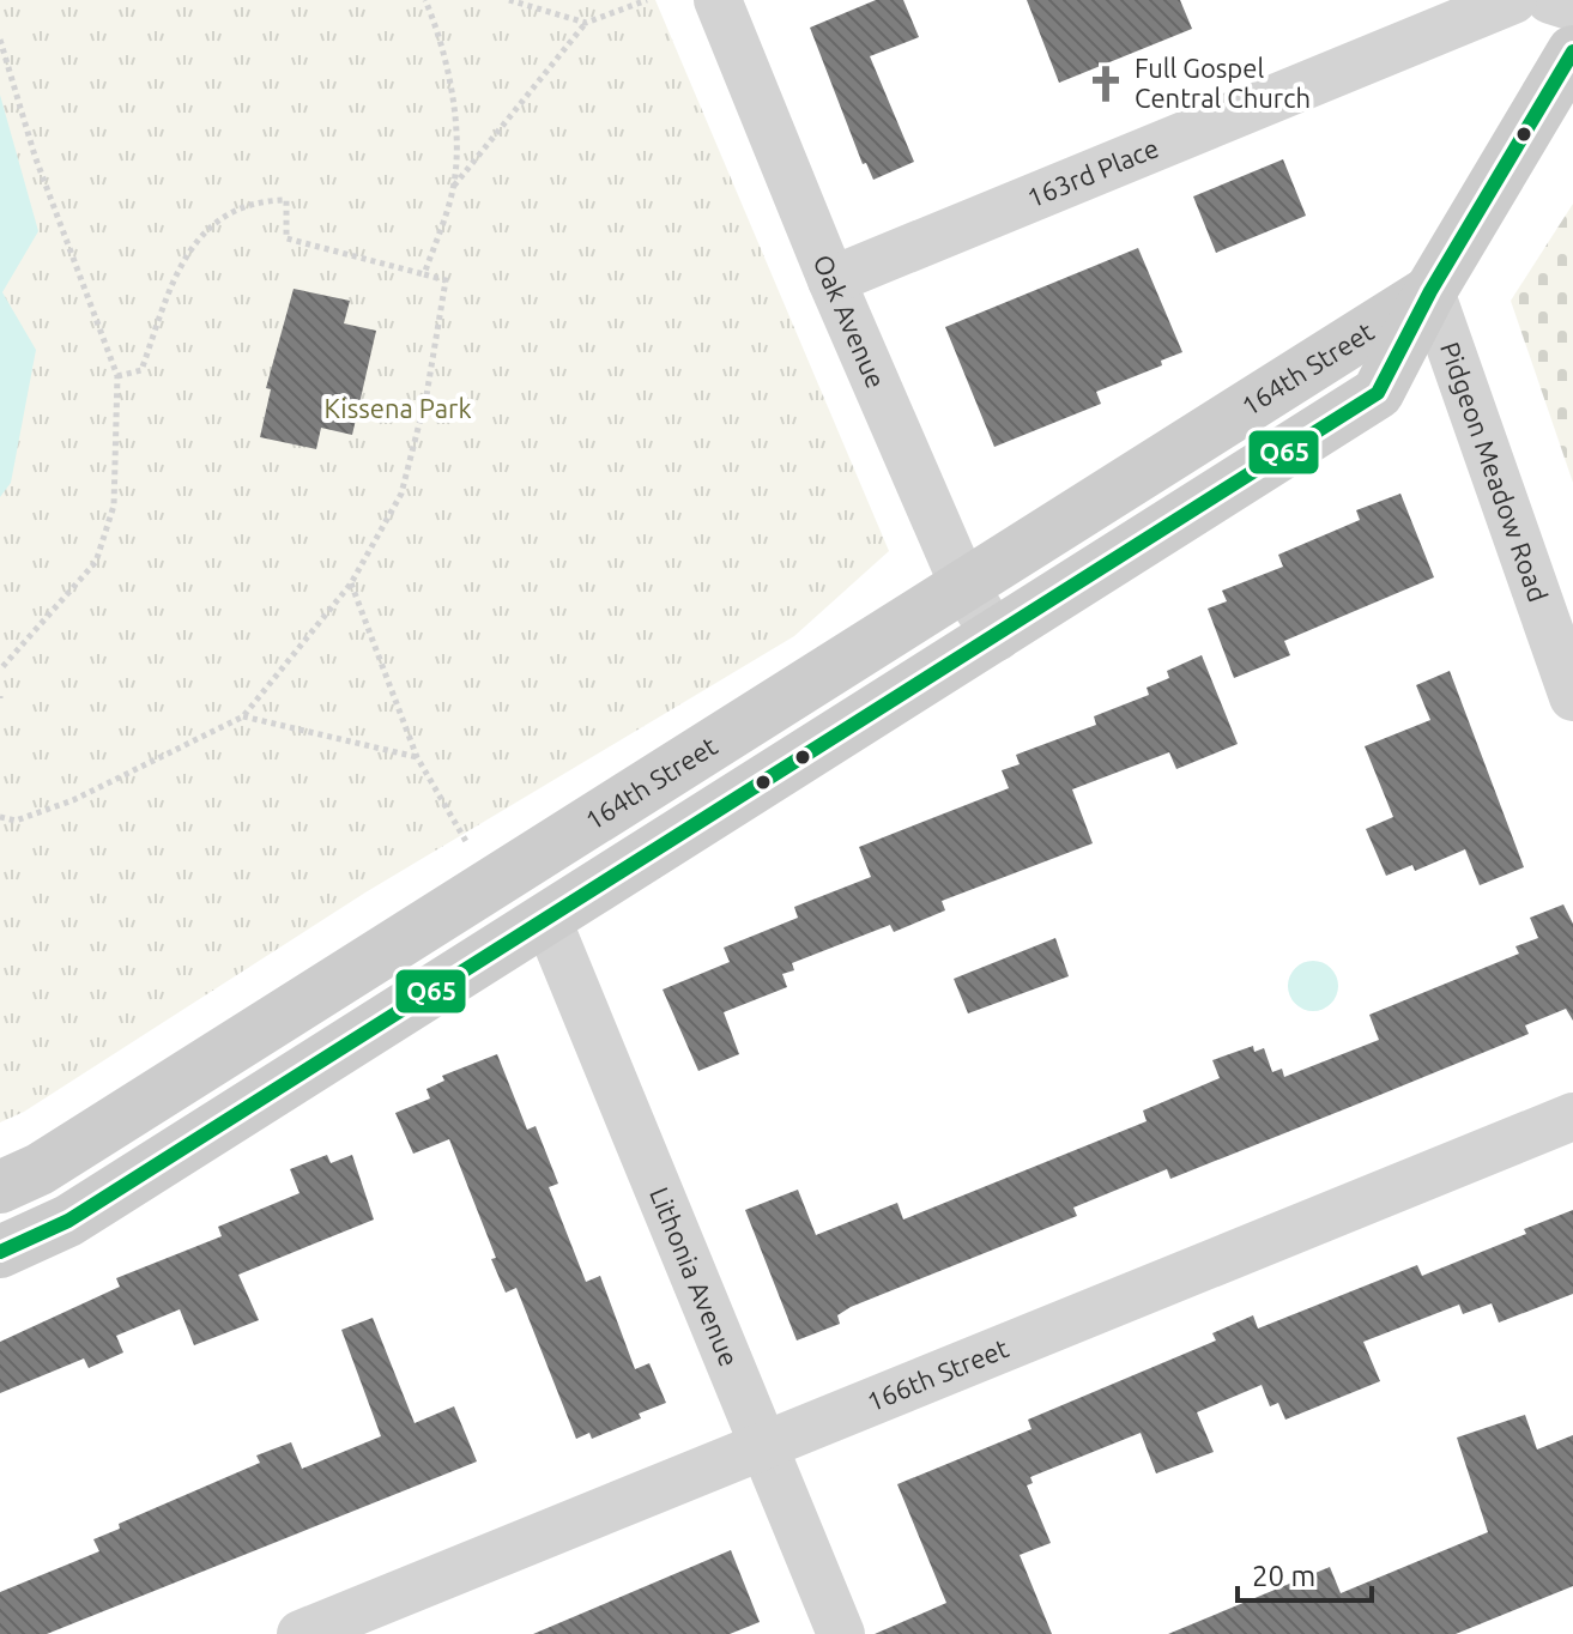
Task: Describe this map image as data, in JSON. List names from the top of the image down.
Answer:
{
  "streets": {
    "street": [
      "163rd Place",
      "Oak Avenue",
      "164th Street",
      "Pidgeon Meadow Road",
      "Lithonia Avenue",
      "166th Street"
    ]
  },
  "crossings": [
    ["163rd Place", "Oak Avenue"],
    ["Oak Avenue", "164th Street"],
    ["164th Street", "Pidgeon Meadow Road"],
    ["164th Street", "Lithonia Avenue"],
    ["Lithonia Avenue", "166th Street"]
  ],
  "parks": ["Kissena Park"],
  "places": {
    "church": ["Full Gospel Central Church"]
  },
  "lines": ["transit line Q65"],
  "scale_bar": "20 m"
}
